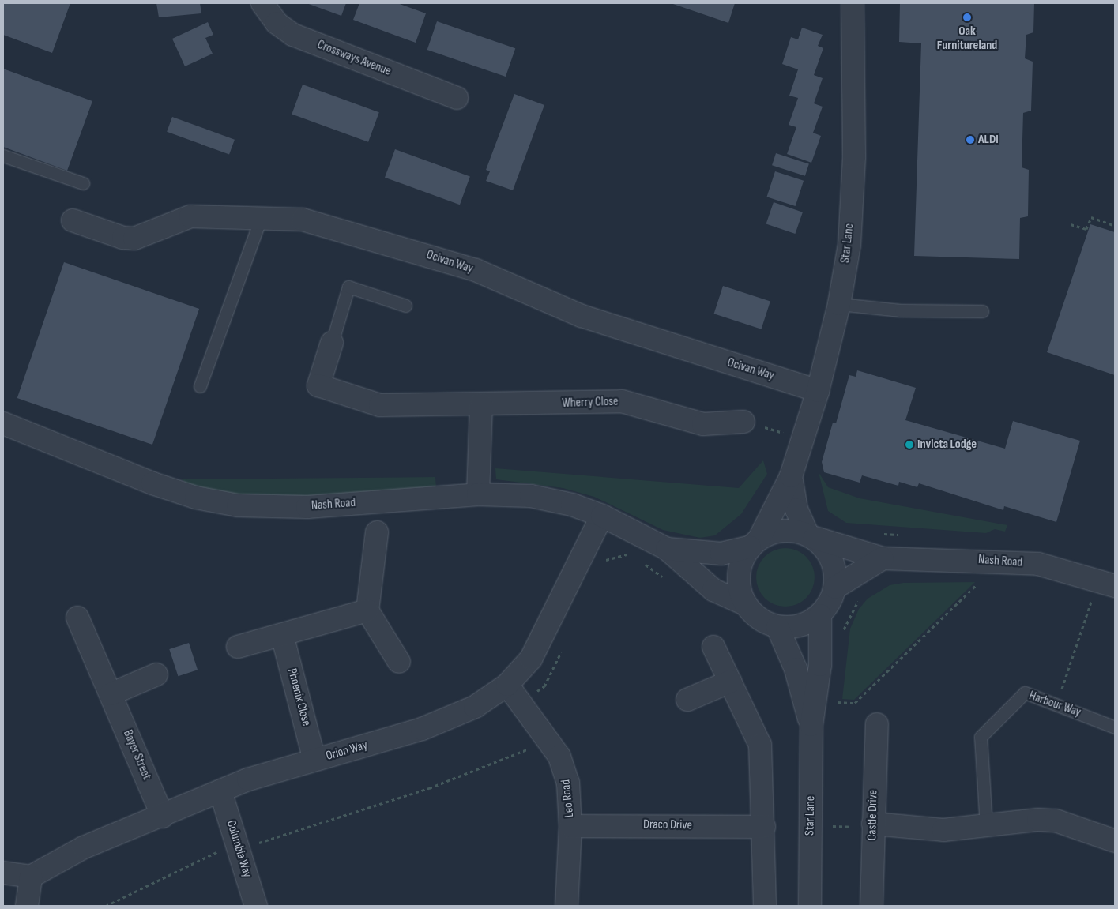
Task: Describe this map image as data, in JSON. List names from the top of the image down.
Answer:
{
  "streets": {
    "street": [
      "Crossways Avenue",
      "Star Lane",
      "Ocivan Way",
      "Wherry Close",
      "Nash Road",
      "Phoenix Close",
      "Orion Way",
      "Bayer Street",
      "Leo Road",
      "Castle Drive",
      "Draco Drive",
      "Columbia Way"
    ],
    "lane": ["Harbour Way"]
  },
  "crossings": [
    ["Star Lane", "Ocivan Way"],
    ["Star Lane", "Nash Road"],
    ["Nash Road", "Orion Way"],
    ["Phoenix Close", "Orion Way"],
    ["Orion Way", "Bayer Street"],
    ["Orion Way", "Leo Road"],
    ["Orion Way", "Columbia Way"],
    ["Leo Road", "Draco Drive"]
  ],
  "places": ["Oak Furnitureland", "ALDI", "Invicta Lodge"]
}
